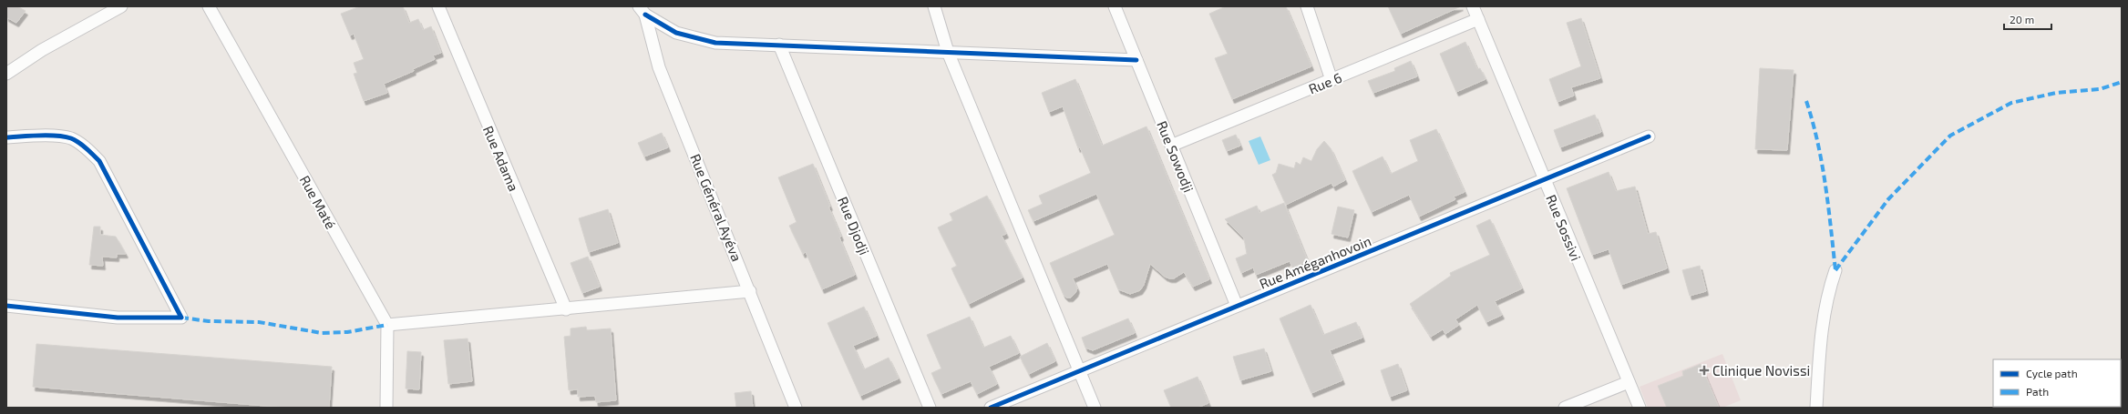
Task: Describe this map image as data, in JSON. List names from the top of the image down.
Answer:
{
  "streets": {
    "street": [
      "Rue 6",
      "Rue Sowodji",
      "Rue Adama",
      "Rue Maté",
      "Rue Général Ayéva",
      "Rue Djodji",
      "Rue Sossivi",
      "Rue Améganhovoin"
    ]
  },
  "crossings": [
    ["Rue 6", "Rue Sowodji"],
    ["Rue 6", "Rue Sossivi"],
    ["Rue Sowodji", "Rue Améganhovoin"],
    ["Rue Sossivi", "Rue Améganhovoin"]
  ],
  "places": {
    "health": ["Clinique Novissi"]
  },
  "legend": ["Cycle path", "Path"],
  "scale_bar": "20 m"
}
